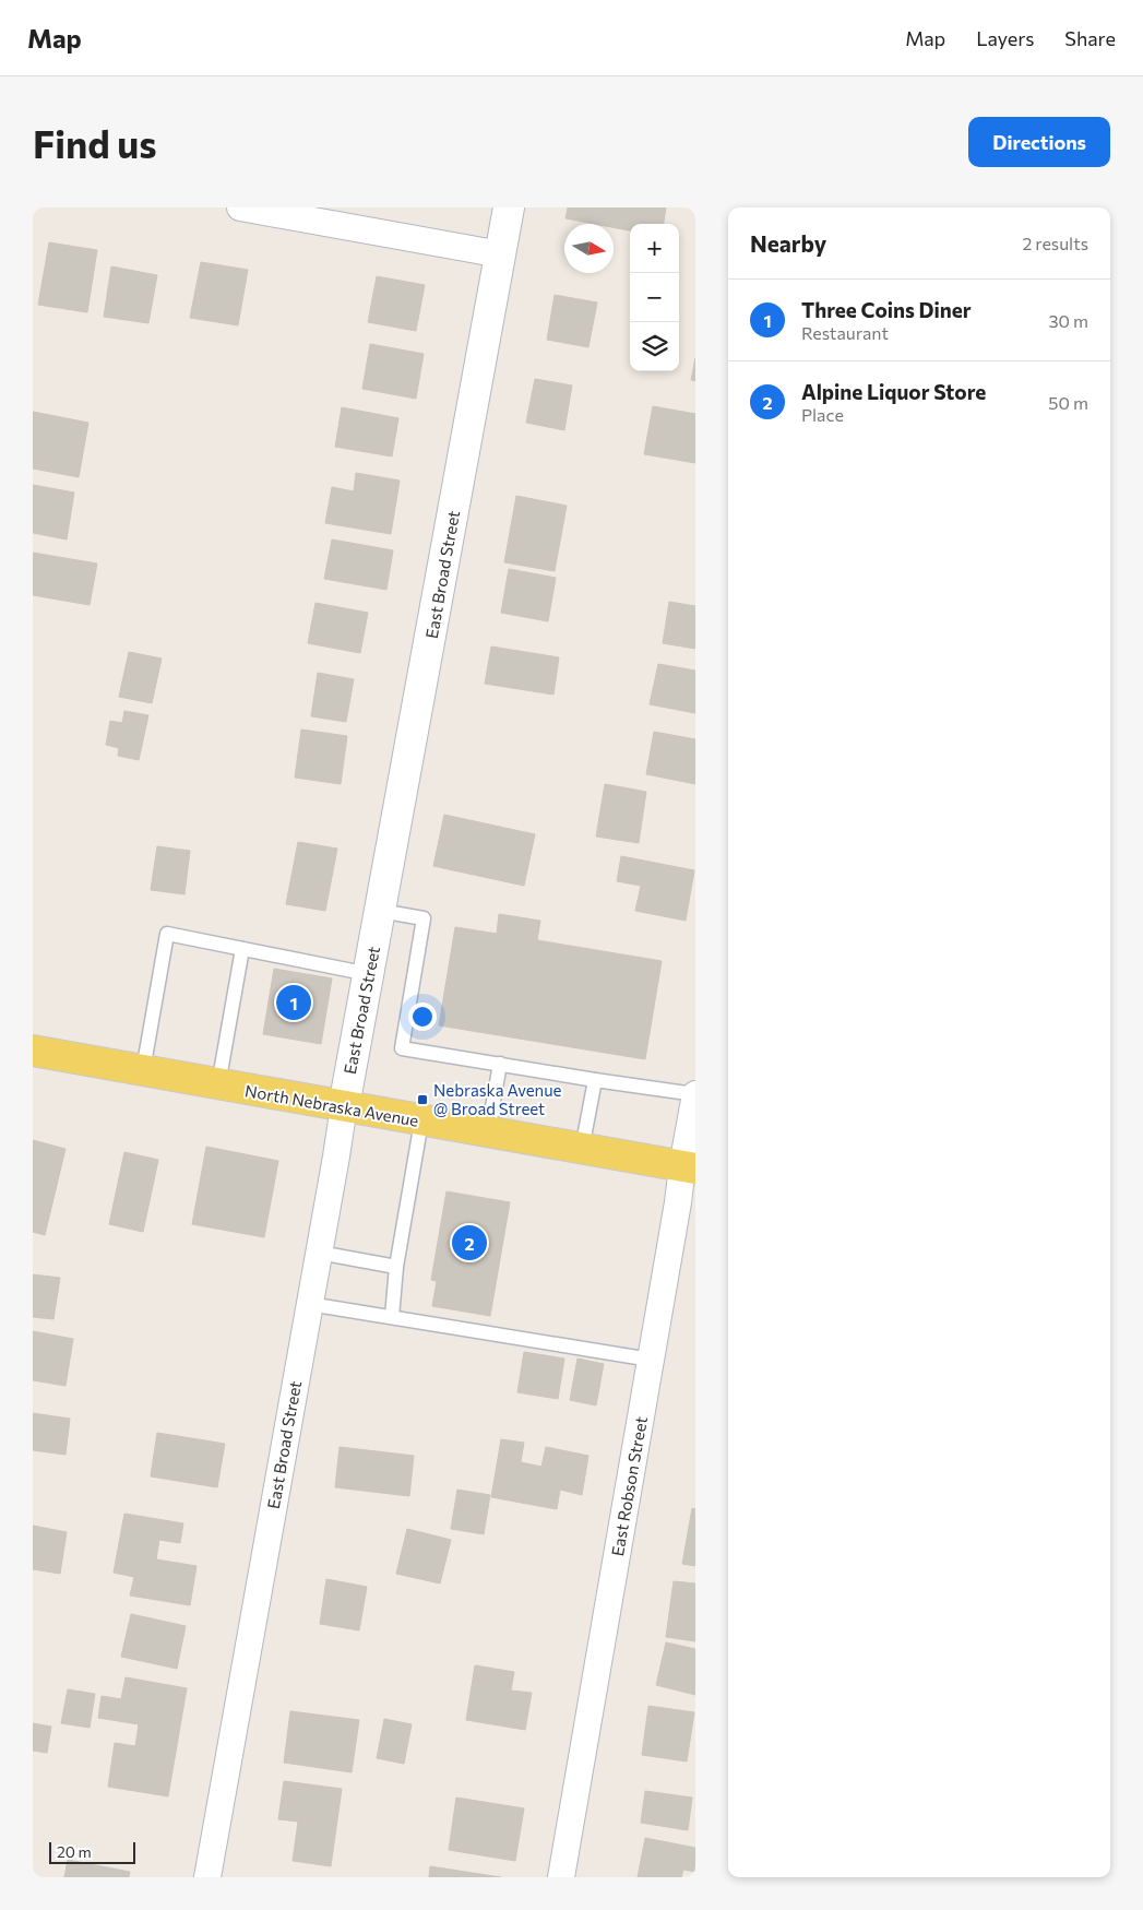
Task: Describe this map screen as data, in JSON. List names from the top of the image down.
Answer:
{
  "streets": {
    "main road": ["North Nebraska Avenue"],
    "street": ["East Broad Street", "East Robson Street"]
  },
  "crossings": [
    ["East Broad Street", "North Nebraska Avenue"],
    ["North Nebraska Avenue", "East Robson Street"]
  ],
  "places": {
    "transit": ["Nebraska Avenue @ Broad Street"]
  },
  "scale_bar": "20 m",
  "north": "right",
  "page": {
    "header": "Map",
    "nav": ["Map", "Layers", "Share"],
    "buttons": "Directions",
    "title": "Find us",
    "heading": ["Nearby", "2 results"],
    "map_buttons": ["+", "−"],
    "list": [
      {
        "mark": "1",
        "name": "Three Coins Diner",
        "note": "Restaurant",
        "value": "30 m"
      },
      {
        "mark": "2",
        "name": "Alpine Liquor Store",
        "note": "Place",
        "value": "50 m"
      }
    ],
    "pins": ["1", "2"],
    "scale": "20 m"
  }
}
